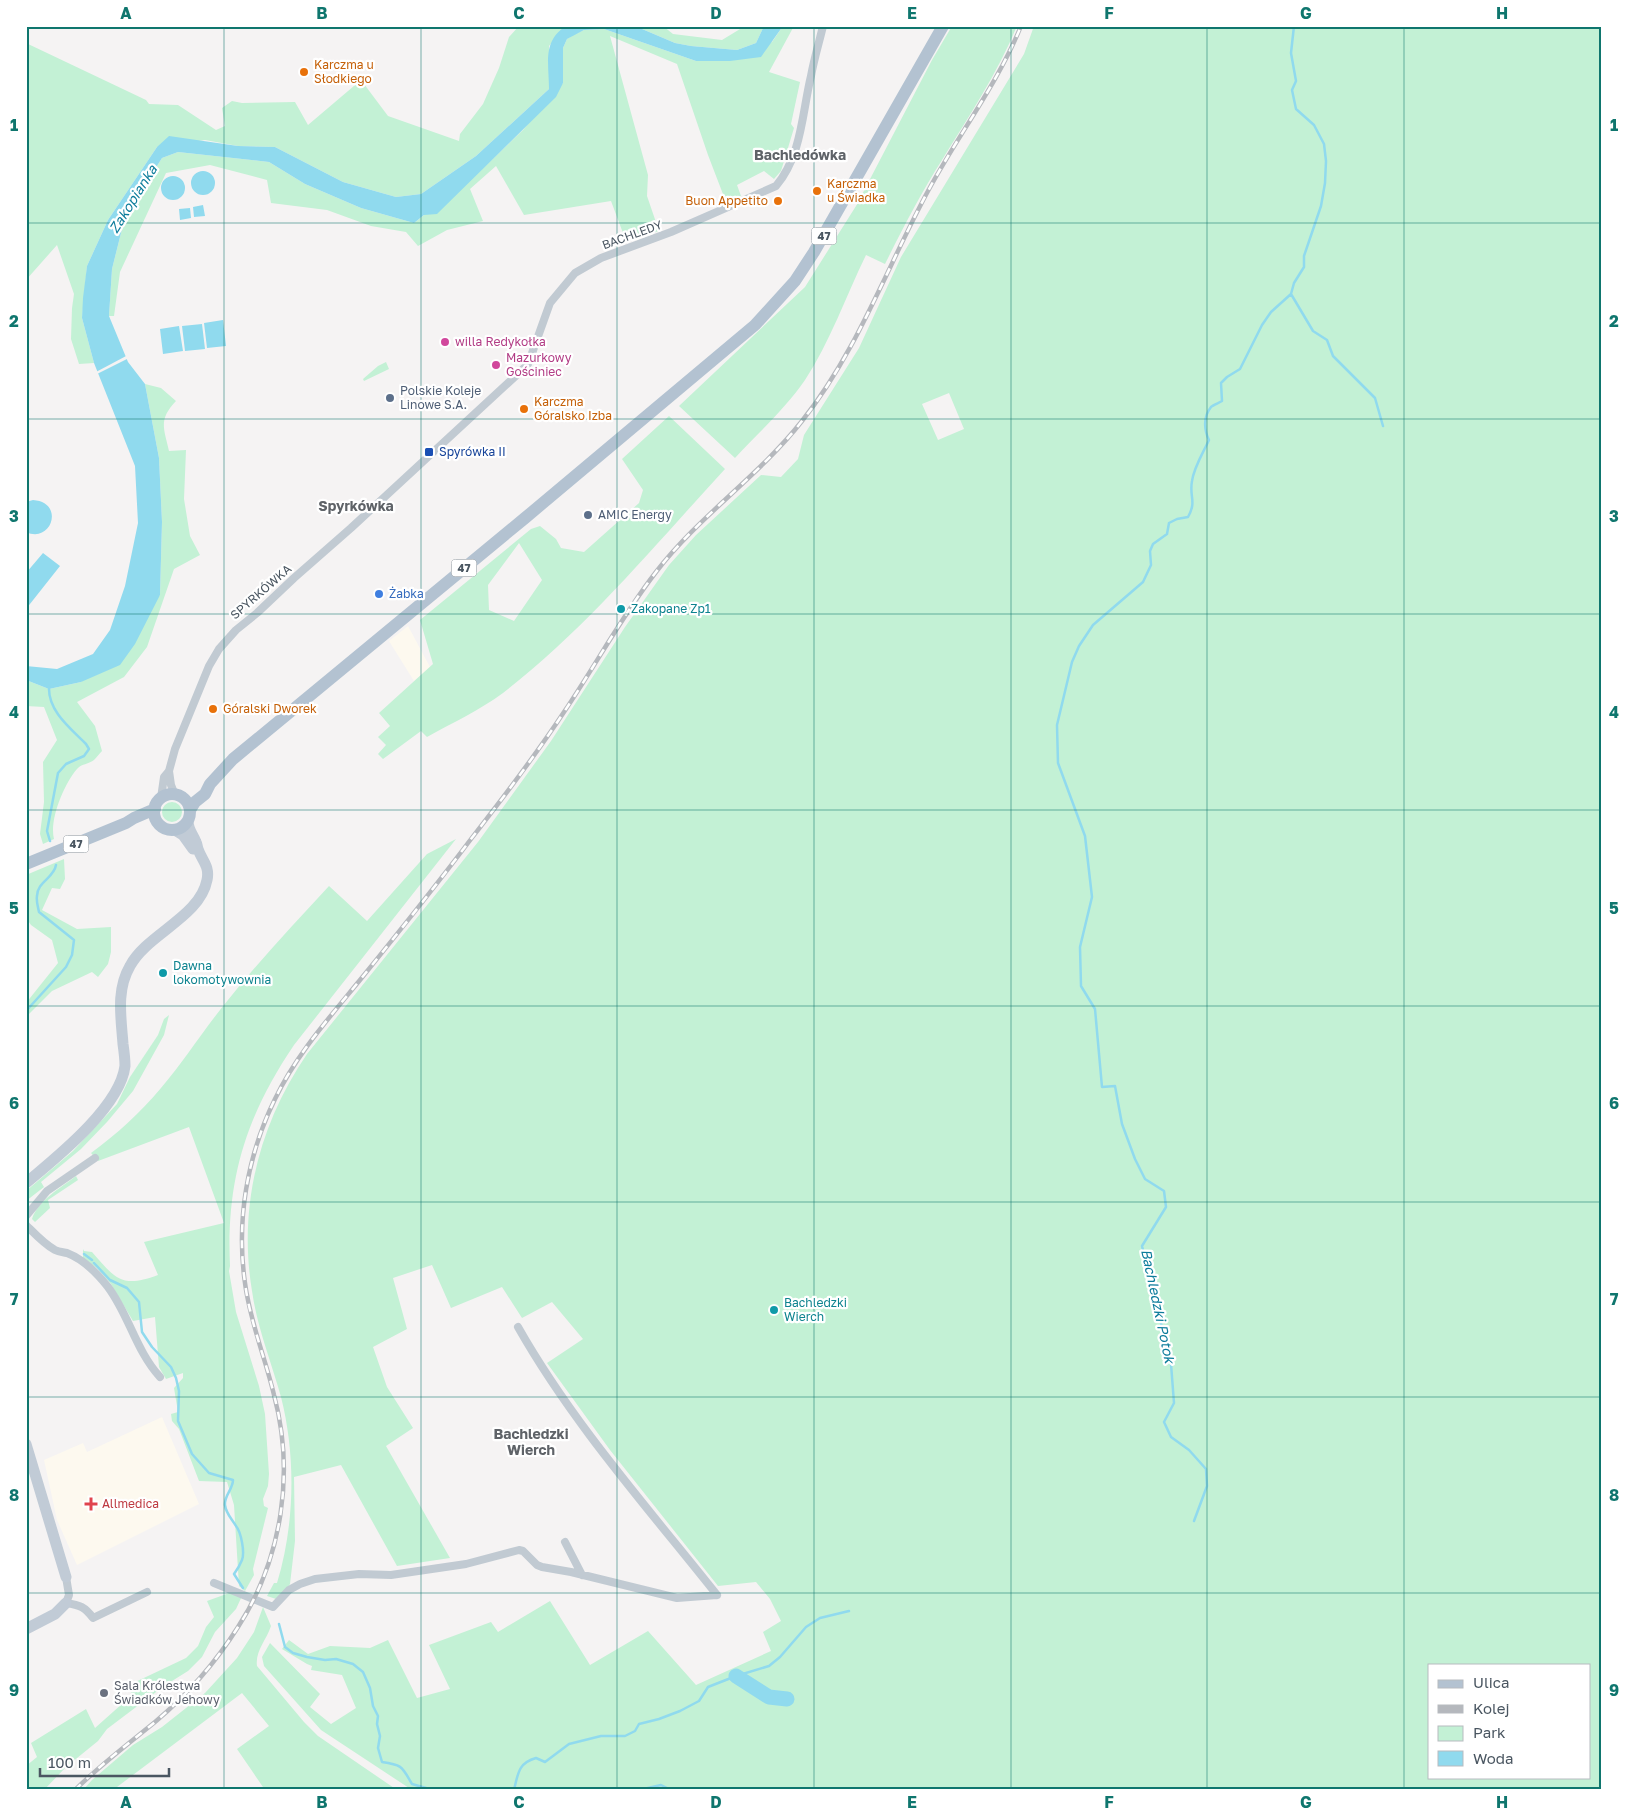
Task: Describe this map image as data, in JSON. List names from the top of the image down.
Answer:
{
  "streets": {
    "main road": ["47"],
    "street": ["BACHLEDY", "SPYRKÓWKA"]
  },
  "crossings": [
    ["BACHLEDY", "SPYRKÓWKA"],
    ["47", "SPYRKÓWKA"]
  ],
  "districts": ["Bachledówka", "Spyrkówka", "Bachledzki Wierch"],
  "water": ["Zakopianka", "Bachledzki Potok"],
  "places": {
    "other": [
      "Karczma u Słodkiego",
      "Karczma u Świadka",
      "Buon Appetito",
      "willa Redykołka",
      "Mazurkowy Gościniec",
      "Polskie Koleje Linowe S.A.",
      "Karczma Góralsko Izba",
      "AMIC Energy",
      "Żabka",
      "Zakopane Zp1",
      "Góralski Dworek",
      "Dawna lokomotywownia",
      "Bachledzki Wierch",
      "Sala Królestwa Świadków Jehowy"
    ],
    "transit": ["Spyrówka II"],
    "health": ["Allmedica"]
  },
  "legend": [
    "Ulica",
    "Kolej",
    "Park",
    "Woda"
  ],
  "scale_bar": "100 m",
  "grid": {
    "columns": [
      "A",
      "B",
      "C",
      "D",
      "E",
      "F",
      "G",
      "H"
    ],
    "rows": [
      "1",
      "2",
      "3",
      "4",
      "5",
      "6",
      "7",
      "8",
      "9"
    ]
  }
}
